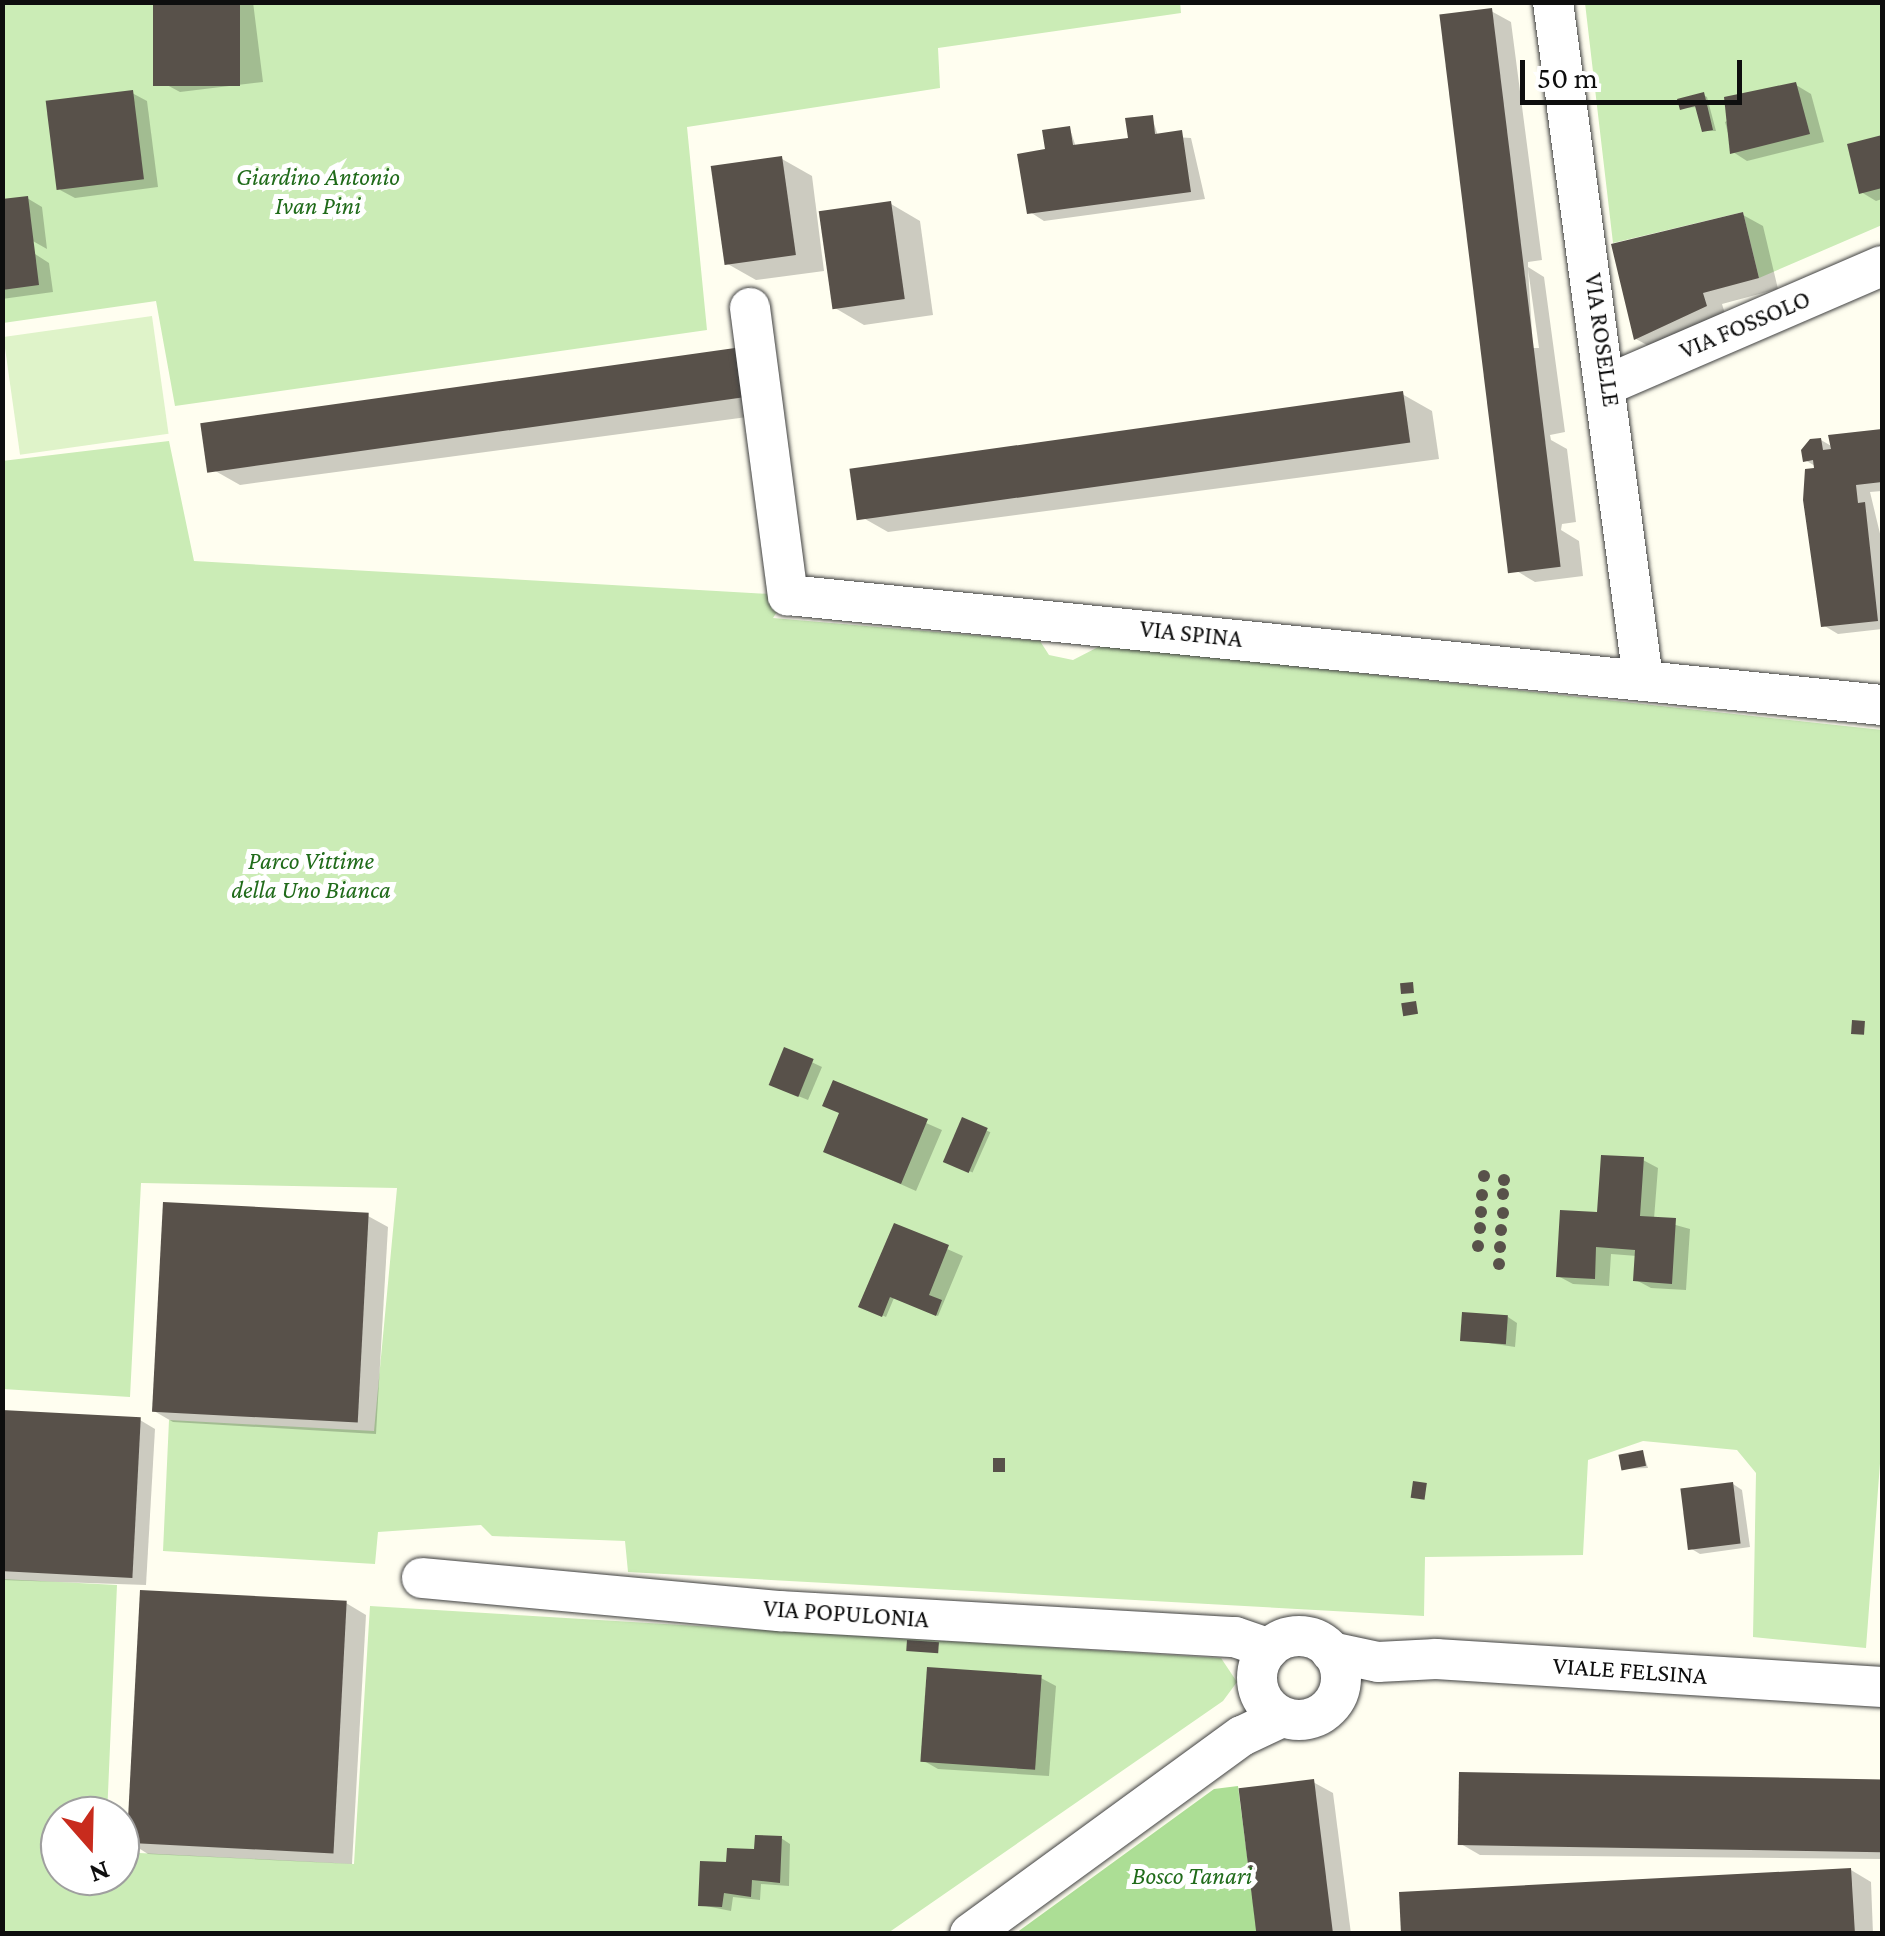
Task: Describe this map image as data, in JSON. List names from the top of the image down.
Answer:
{
  "streets": {
    "street": [
      "VIA FOSSOLO",
      "VIA ROSELLE",
      "VIA SPINA",
      "VIA POPULONIA",
      "VIALE FELSINA"
    ]
  },
  "crossings": [
    ["VIA FOSSOLO", "VIA ROSELLE"],
    ["VIA ROSELLE", "VIA SPINA"],
    ["VIA POPULONIA", "VIALE FELSINA"]
  ],
  "parks": ["Giardino Antonio Ivan Pini", "Parco Vittime della Uno Bianca", "Bosco Tanari"],
  "scale_bar": "50 m",
  "north": "bottom"
}
